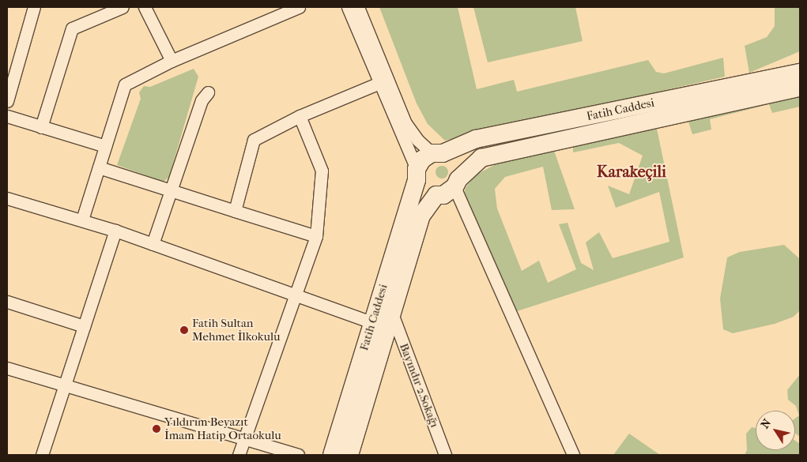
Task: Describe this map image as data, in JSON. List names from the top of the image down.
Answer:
{
  "streets": {
    "main road": ["Fatih Caddesi"],
    "street": ["Bayındır 2.Sokağı"]
  },
  "crossings": [
    ["Fatih Caddesi", "Bayındır 2.Sokağı"]
  ],
  "districts": ["Karakeçili"],
  "places": ["Fatih Sultan Mehmet İlkokulu", "Yıldırım Beyazıt İmam Hatip Ortaokulu"],
  "north": "top left"
}
